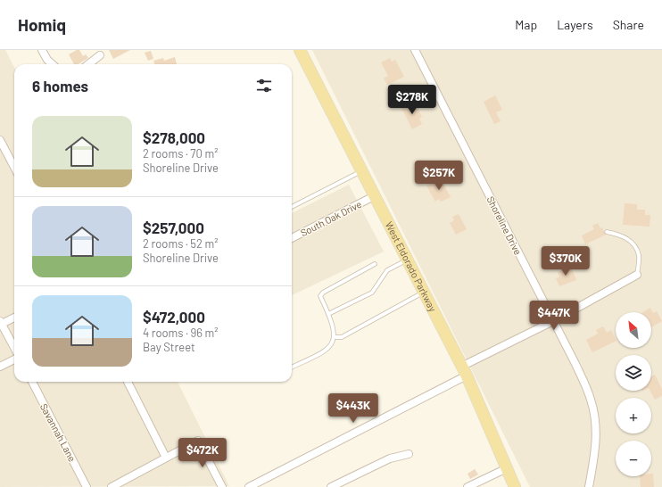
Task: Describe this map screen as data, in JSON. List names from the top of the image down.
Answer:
{
  "streets": {
    "main road": ["West Eldorado Parkway"],
    "street": ["South Oak Drive", "Shoreline Drive", "Savannah Lane"]
  },
  "crossings": [
    ["South Oak Drive", "West Eldorado Parkway"]
  ],
  "north": "top left",
  "page": {
    "header": "Homiq",
    "nav": ["Map", "Layers", "Share"],
    "heading": "6 homes",
    "price": [
      "$278K",
      "$257K",
      "$370K",
      "$447K",
      "$443K",
      "$472K"
    ],
    "list": [
      {
        "name": "$278,000",
        "note": "2 rooms · 70 m² · Shoreline Drive"
      },
      {
        "name": "$257,000",
        "note": "2 rooms · 52 m² · Shoreline Drive"
      },
      {
        "name": "$472,000",
        "note": "4 rooms · 96 m² · Bay Street"
      }
    ],
    "map_buttons": ["+", "−"]
  }
}
